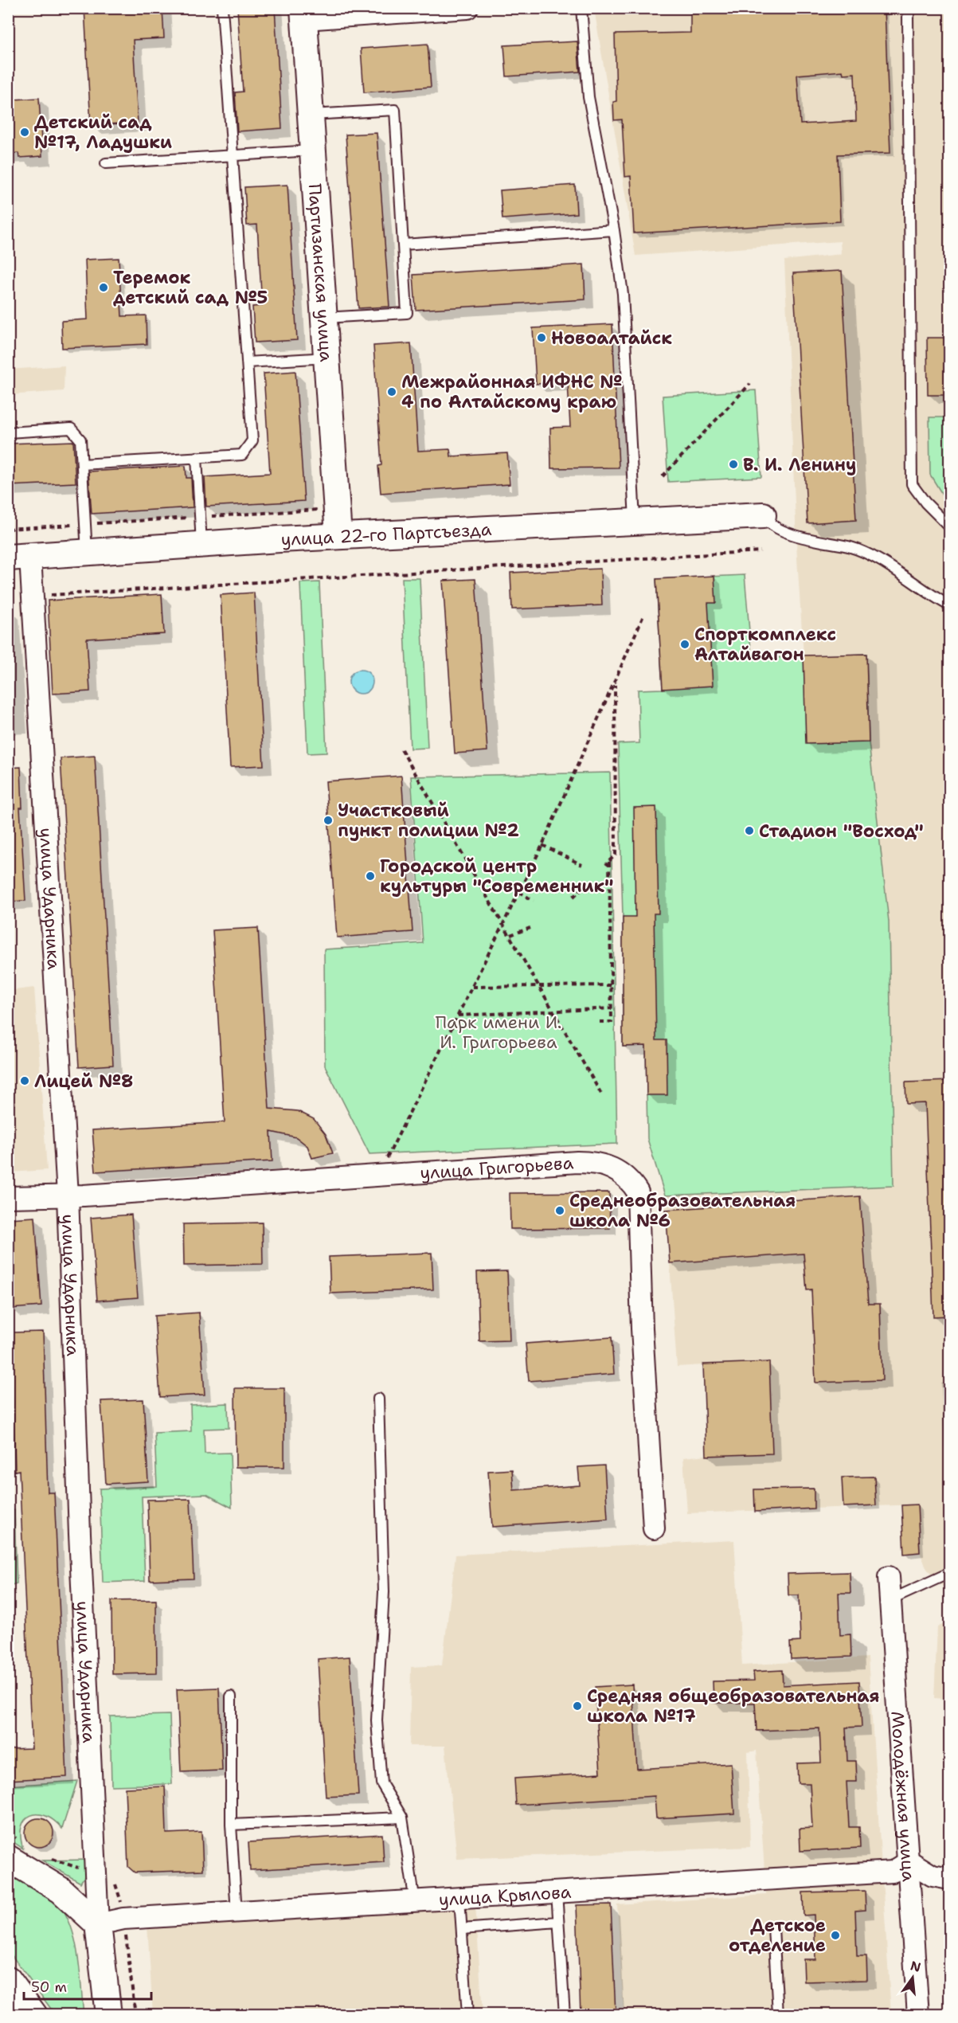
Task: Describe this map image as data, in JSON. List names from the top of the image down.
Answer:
{
  "streets": {
    "street": [
      "Партизанская улица",
      "улица 22-го Партсъезда",
      "улица Ударника",
      "улица Григорьева",
      "Молодёжная улица",
      "улица Крылова"
    ]
  },
  "crossings": [
    ["Партизанская улица", "улица 22-го Партсъезда"],
    ["улица 22-го Партсъезда", "улица Ударника"],
    ["улица Ударника", "улица Григорьева"],
    ["улица Ударника", "улица Крылова"],
    ["Молодёжная улица", "улица Крылова"]
  ],
  "parks": ["Парк имени И. И. Григорьева"],
  "places": [
    "Детский сад №17, Ладушки",
    "Теремок детский сад №5",
    "Новоалтайск",
    "Межрайонная ИФНС № 4 по Алтайскому краю",
    "В. И. Ленину",
    "Спорткомплекс Алтайвагон",
    "Участковый пункт полиции №2",
    "Стадион \"Восход\"",
    "Городской центр культуры \"Современник\"",
    "Лицей №8",
    "Среднеобразовательная школа №6",
    "Средняя общеобразовательная школа №17",
    "Детское отделение"
  ],
  "scale_bar": "50 m",
  "north": "top"
}
